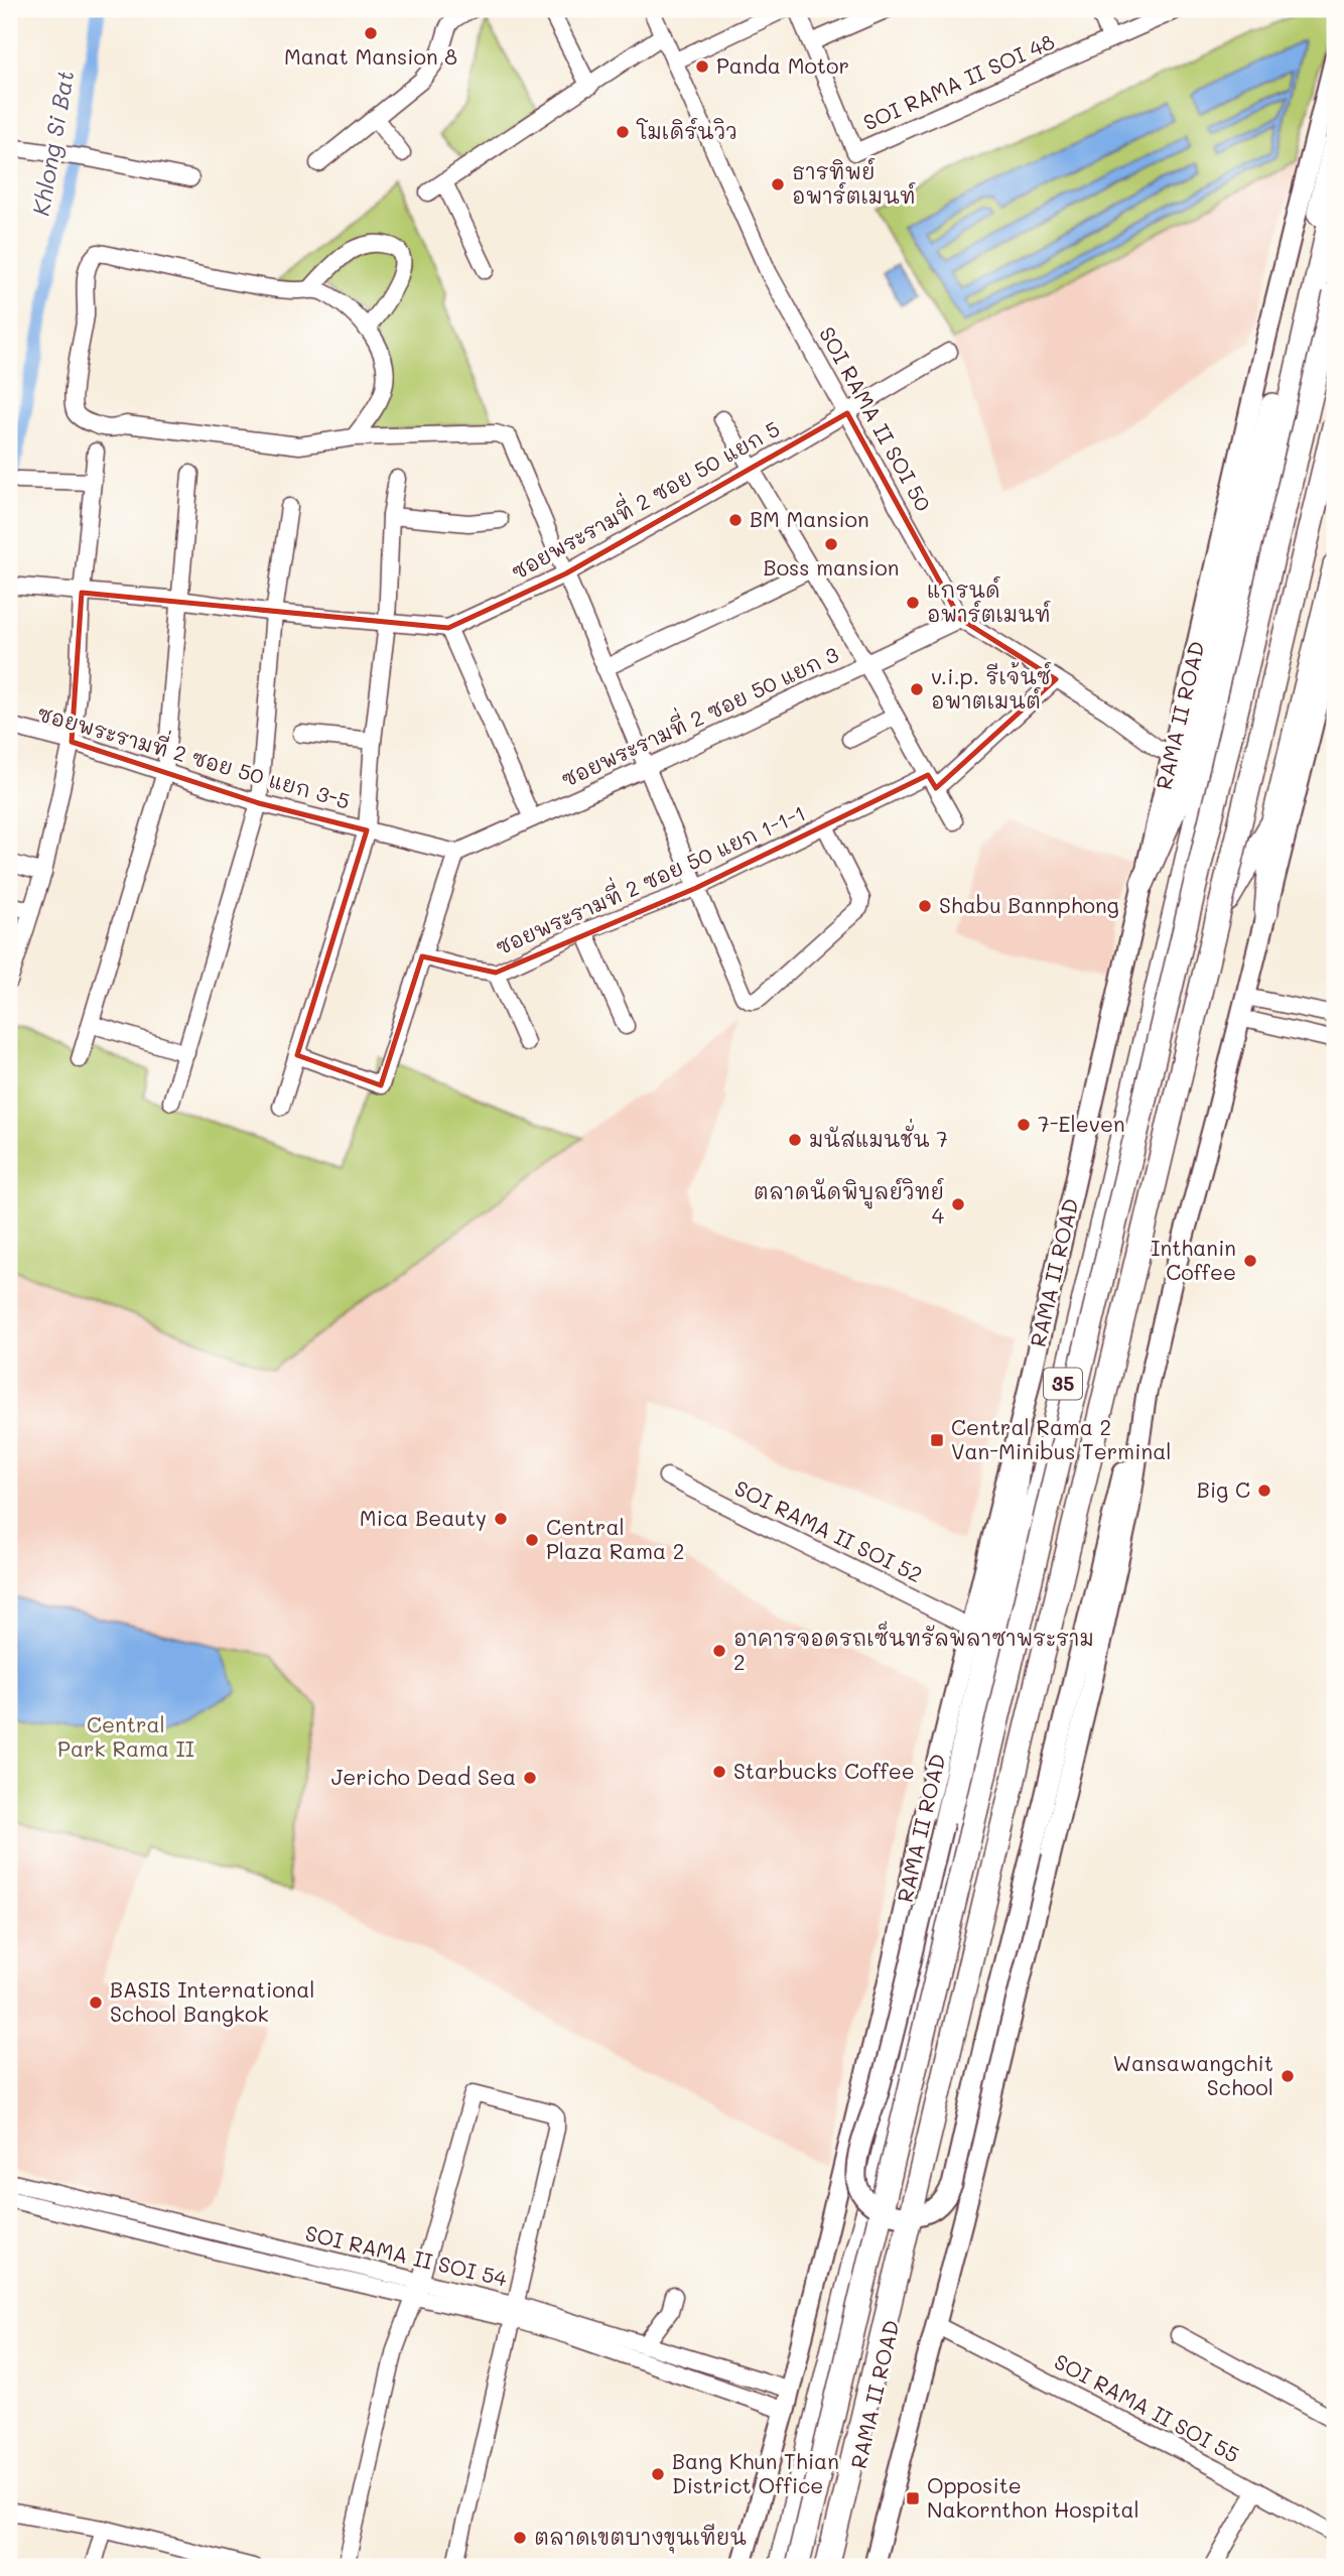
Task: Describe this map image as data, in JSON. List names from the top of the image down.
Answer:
{
  "streets": {
    "highway": ["RAMA II ROAD", "35"],
    "street": [
      "SOI RAMA II SOI 48",
      "SOI RAMA II SOI 50",
      "ซอยพระรามที่ 2 ซอย 50 แยก 5",
      "ซอยพระรามที่ 2 ซอย 50 แยก 3",
      "ซอยพระรามที่ 2 ซอย 50 แยก 3-5",
      "ซอยพระรามที่ 2 ซอย 50 แยก 1-1-1",
      "SOI RAMA II SOI 52",
      "SOI RAMA II SOI 54",
      "SOI RAMA II SOI 55"
    ]
  },
  "crossings": [
    ["SOI RAMA II SOI 50", "ซอยพระรามที่ 2 ซอย 50 แยก 5"],
    ["SOI RAMA II SOI 50", "RAMA II ROAD"],
    ["SOI RAMA II SOI 50", "ซอยพระรามที่ 2 ซอย 50 แยก 3"],
    ["SOI RAMA II SOI 50", "ซอยพระรามที่ 2 ซอย 50 แยก 1-1-1"],
    ["RAMA II ROAD", "SOI RAMA II SOI 52"],
    ["RAMA II ROAD", "SOI RAMA II SOI 54"],
    ["RAMA II ROAD", "SOI RAMA II SOI 55"],
    ["ซอยพระรามที่ 2 ซอย 50 แยก 3", "ซอยพระรามที่ 2 ซอย 50 แยก 3-5"]
  ],
  "water": ["Khlong Si Bat"],
  "parks": ["Central Park Rama II"],
  "places": {
    "other": [
      "Manat Mansion 8",
      "Panda Motor",
      "โมเดิร์นวิว",
      "ธารทิพย์ อพาร์ตเมนท์",
      "BM Mansion",
      "Boss mansion",
      "แกรนด์ อพาร์ตเมนท์",
      "v.i.p. รีเจ้นซ์ อพาตเมนต์",
      "Shabu Bannphong",
      "7-Eleven",
      "มนัสแมนชั่น 7",
      "ตลาดนัดพิบูลย์วิทย์ 4",
      "Inthanin Coffee",
      "Big C",
      "Mica Beauty",
      "Central Plaza Rama 2",
      "อาคารจอดรถเซ็นทรัลพลาซาพระราม 2",
      "Starbucks Coffee",
      "Jericho Dead Sea",
      "BASIS International School Bangkok",
      "Wansawangchit School",
      "Bang Khun Thian District Office",
      "ตลาดเขตบางขุนเทียน"
    ],
    "transit": ["Central Rama 2 Van-Minibus Terminal", "Opposite Nakornthon Hospital"]
  }
}
